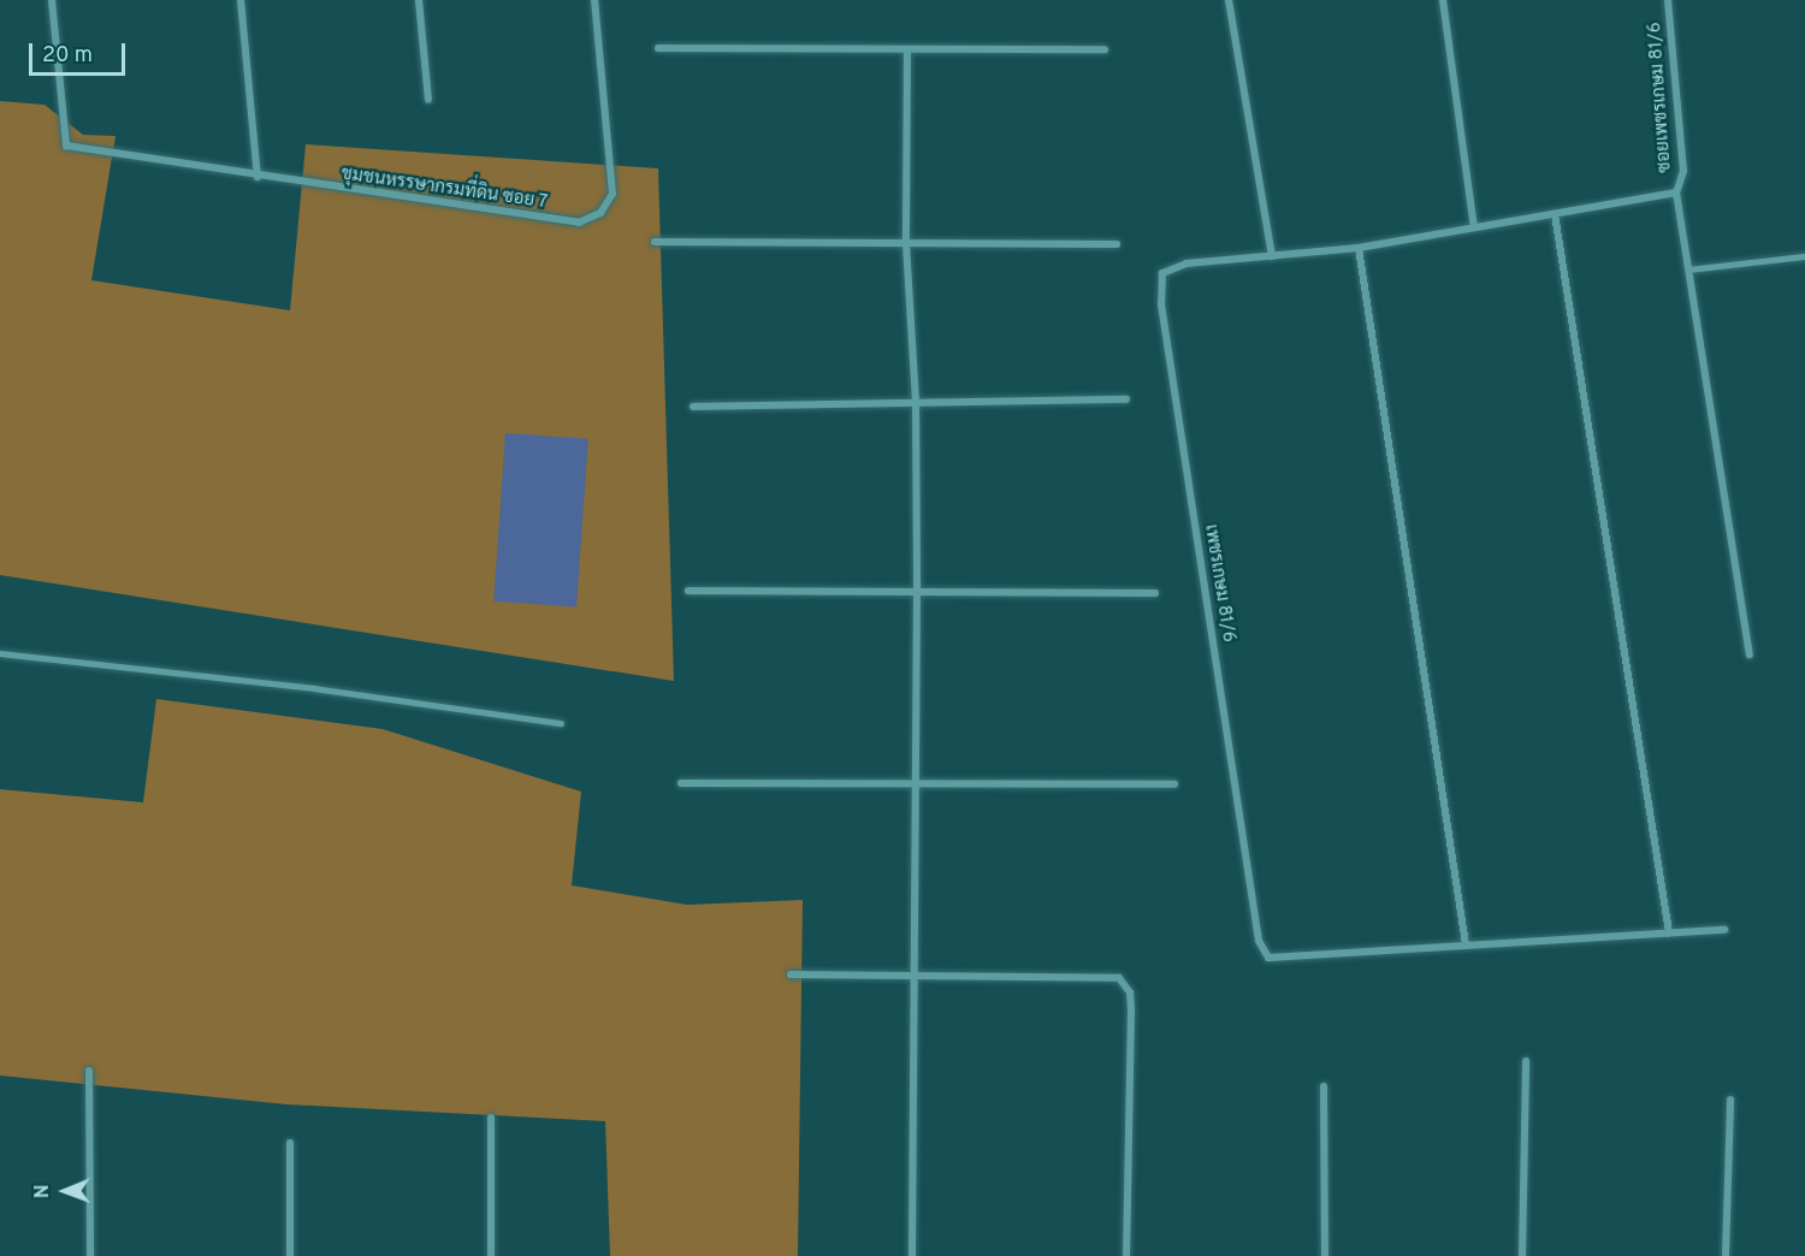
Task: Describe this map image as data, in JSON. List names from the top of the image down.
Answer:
{
  "streets": {
    "street": ["ซอยเพชรเกษม 81/6", "ชุมชนหรรษากรมที่ดิน ซอย 7", "เพชรเกษม 81/6"]
  },
  "crossings": [
    ["ซอยเพชรเกษม 81/6", "เพชรเกษม 81/6"]
  ],
  "scale_bar": "20 m",
  "north": "left"
}
